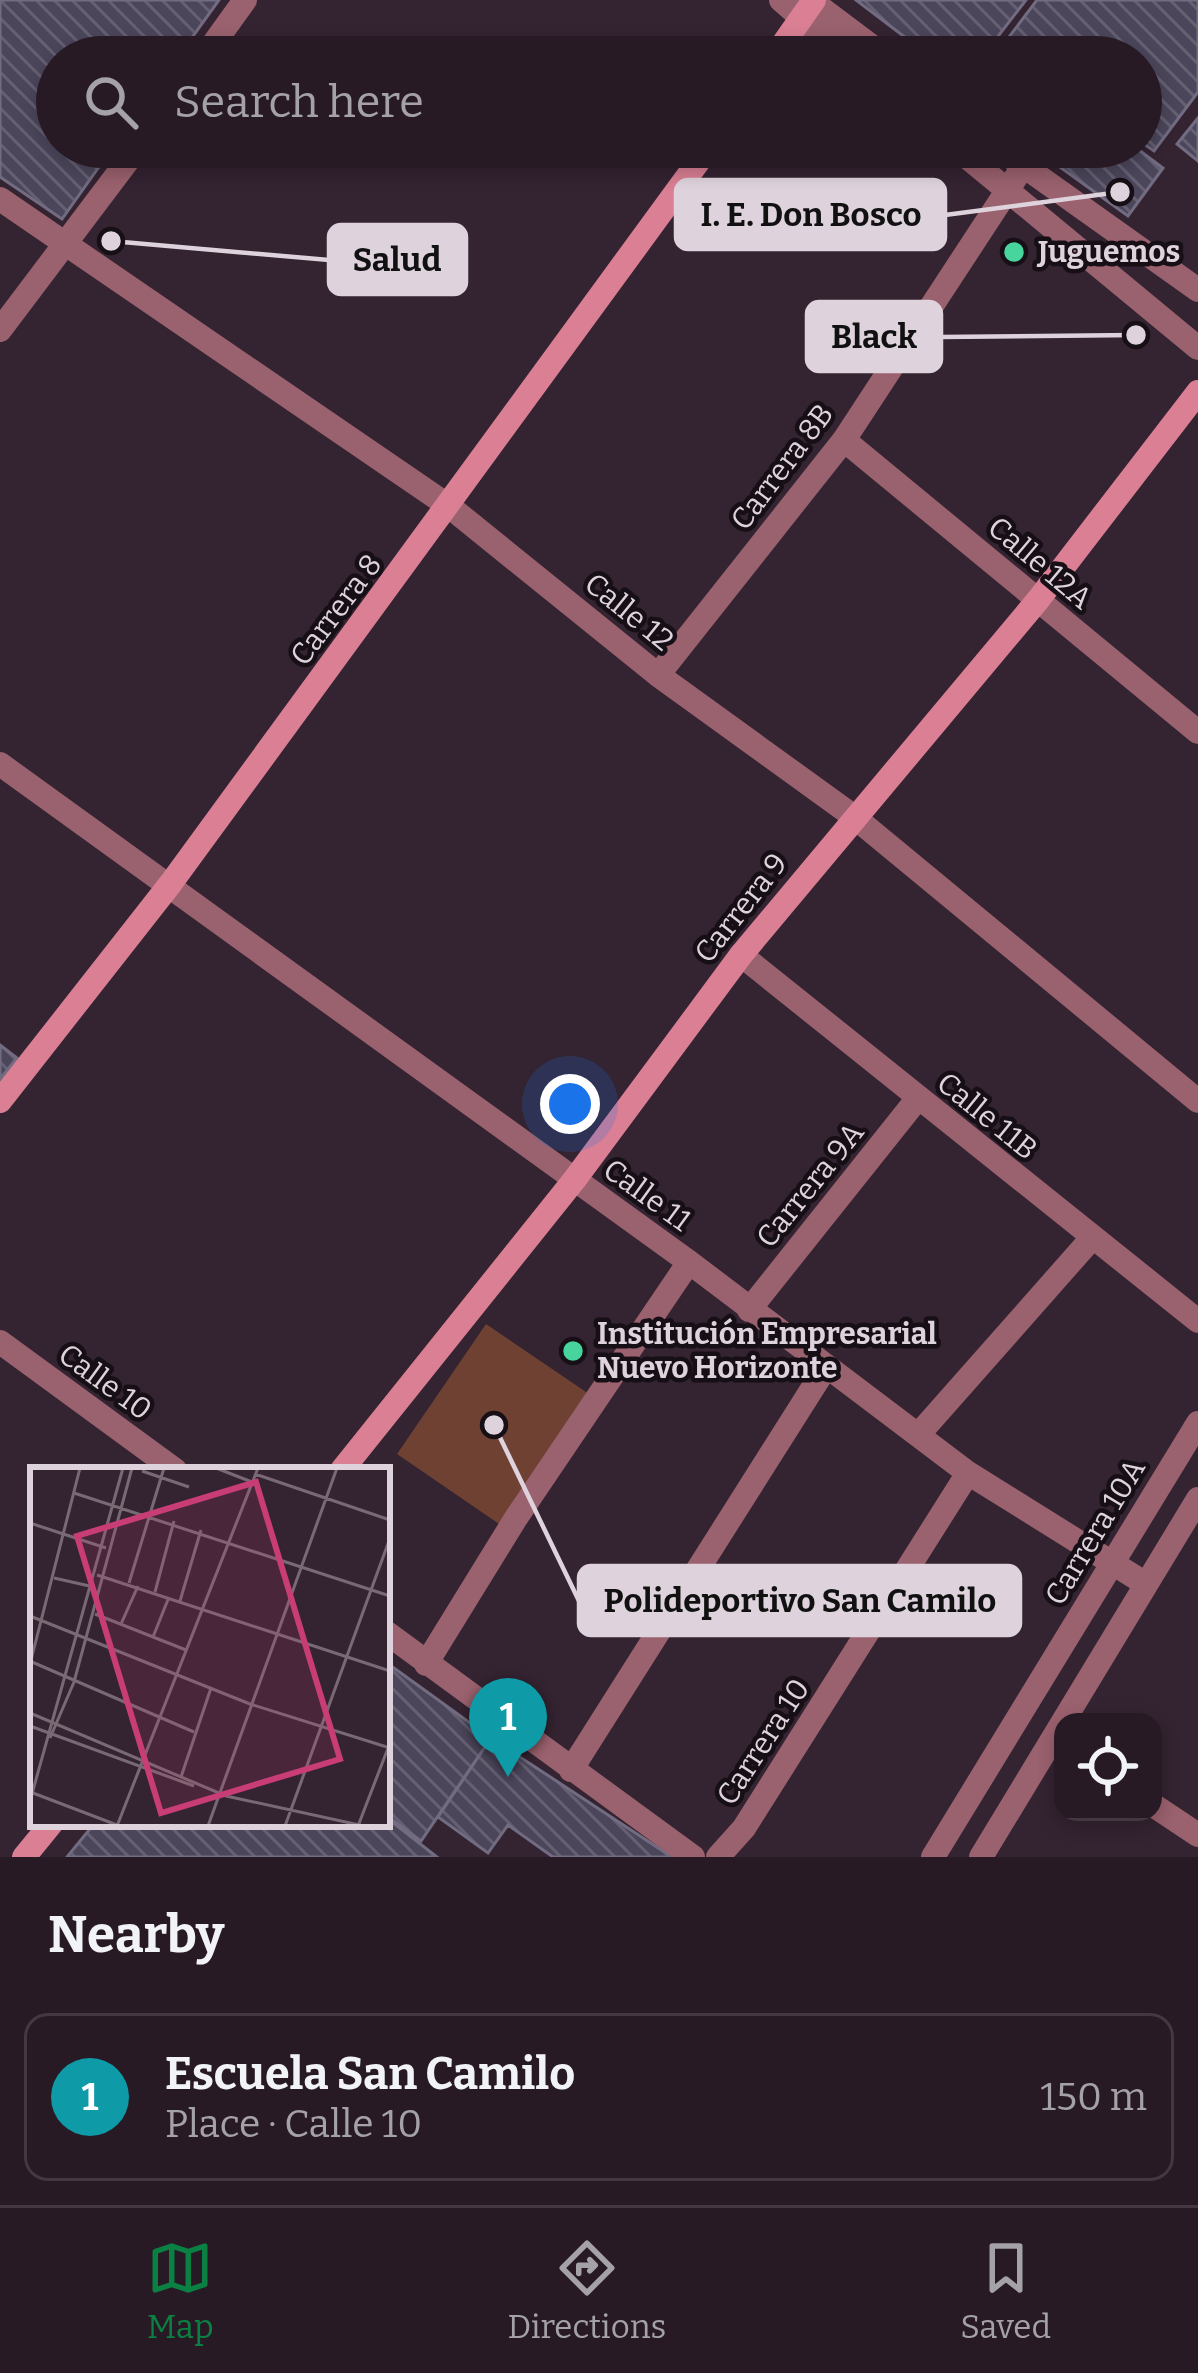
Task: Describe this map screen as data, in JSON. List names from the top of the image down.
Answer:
{
  "streets": {
    "main road": ["Carrera 8", "Carrera 9"],
    "street": [
      "Carrera 8B",
      "Calle 12A",
      "Calle 12",
      "Calle 11B",
      "Carrera 9A",
      "Calle 11",
      "Calle 10",
      "Carrera 10A",
      "Carrera 10"
    ]
  },
  "crossings": [
    ["Carrera 8B", "Calle 12A"],
    ["Carrera 8B", "Calle 12"],
    ["Calle 12A", "Carrera 9"],
    ["Carrera 8", "Calle 12"],
    ["Carrera 8", "Calle 11"],
    ["Calle 12", "Carrera 9"],
    ["Carrera 9", "Calle 11B"],
    ["Carrera 9", "Calle 11"],
    ["Calle 11B", "Carrera 9A"],
    ["Carrera 9A", "Calle 11"],
    ["Calle 11", "Carrera 10A"],
    ["Calle 11", "Carrera 10"]
  ],
  "places": [
    "I. E. Don Bosco",
    "Salud",
    "Juguemos",
    "Black",
    "Institución Empresarial Nuevo Horizonte",
    "Polideportivo San Camilo"
  ],
  "page": {
    "search": "Search here",
    "pins": "1",
    "heading": "Nearby",
    "list": [
      {
        "mark": "1",
        "name": "Escuela San Camilo",
        "note": "Place · Calle 10",
        "value": "150 m"
      }
    ],
    "nav": ["Map", "Directions", "Saved"]
  }
}
